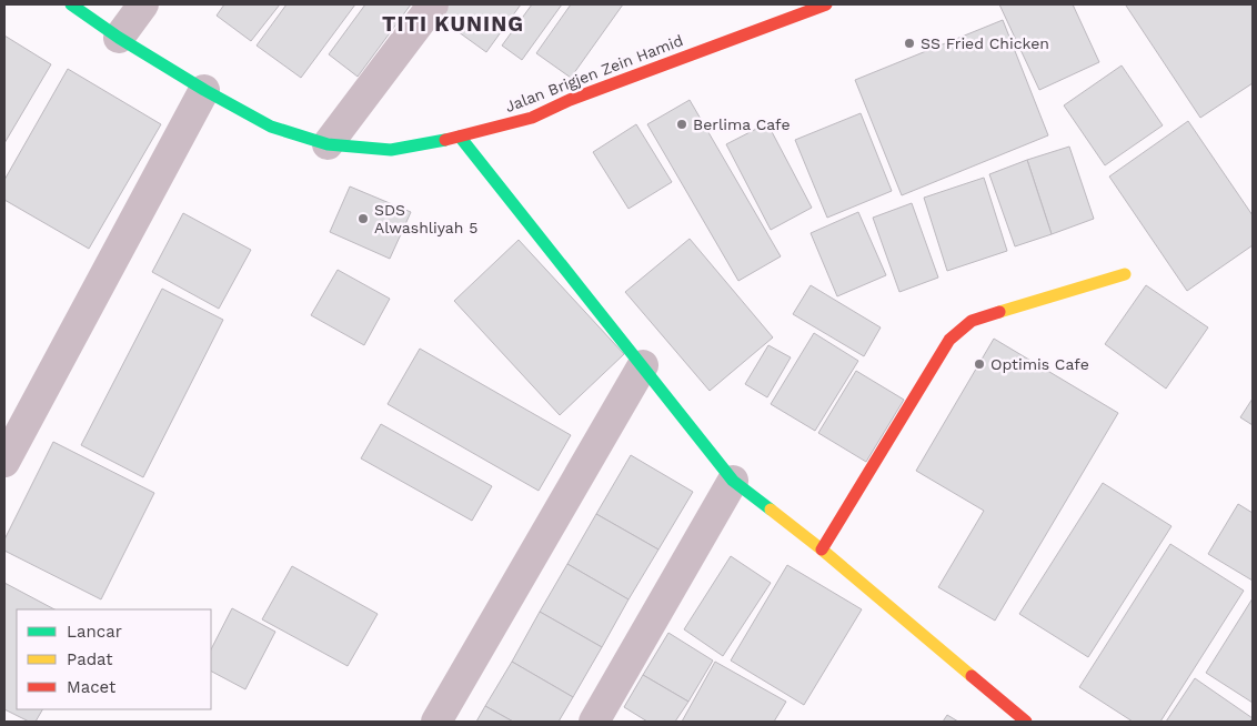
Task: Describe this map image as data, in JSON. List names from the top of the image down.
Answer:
{
  "streets": {
    "street": ["Jalan Brigjen Zein Hamid"]
  },
  "districts": ["TITI KUNING"],
  "places": [
    "SS Fried Chicken",
    "Berlima Cafe",
    "SDS Alwashliyah 5",
    "Optimis Cafe"
  ],
  "legend": ["Lancar", "Padat", "Macet"]
}
